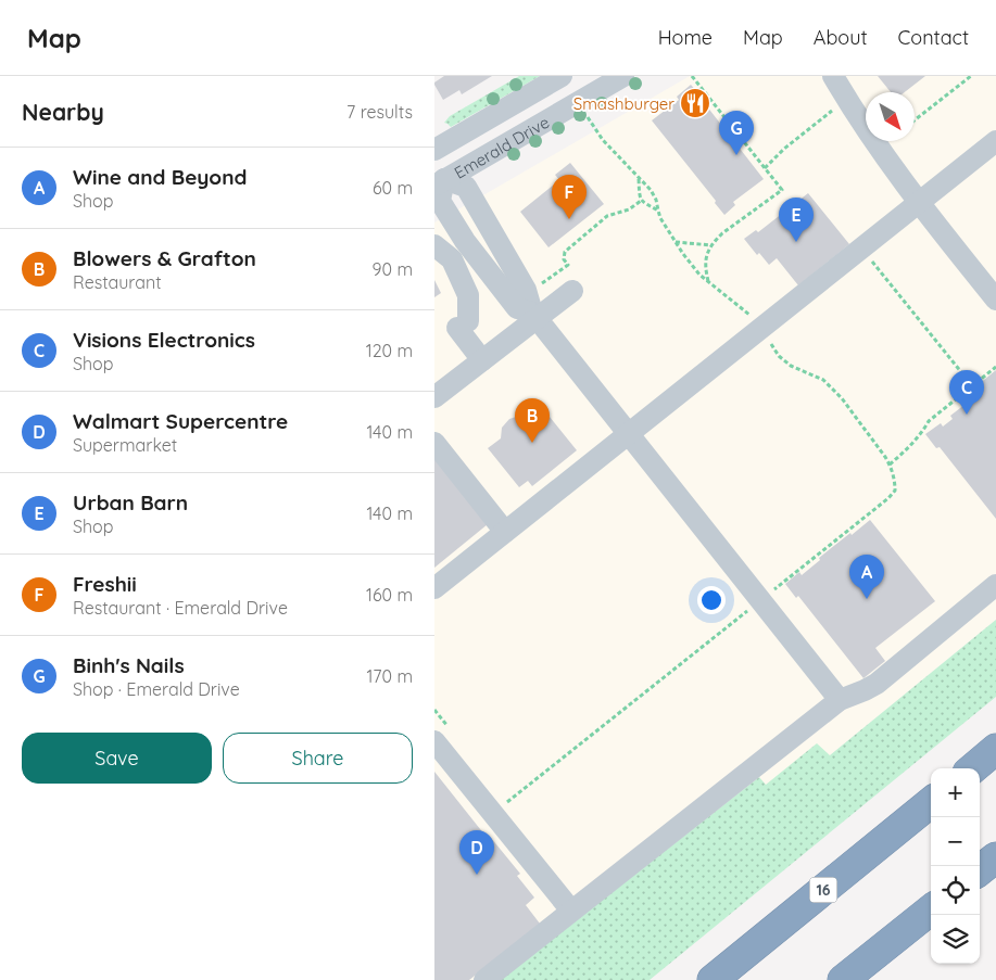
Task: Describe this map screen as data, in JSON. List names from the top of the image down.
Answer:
{
  "streets": {
    "highway": ["16"],
    "street": ["Emerald Drive"]
  },
  "places": {
    "restaurant": ["Smashburger"]
  },
  "north": "bottom right",
  "page": {
    "header": "Map",
    "nav": [
      "Home",
      "Map",
      "About",
      "Contact"
    ],
    "heading": ["Nearby", "7 results"],
    "pins": [
      "G",
      "F",
      "E",
      "C",
      "B",
      "A",
      "D"
    ],
    "list": [
      {
        "mark": "A",
        "name": "Wine and Beyond",
        "note": "Shop",
        "value": "60 m"
      },
      {
        "mark": "B",
        "name": "Blowers & Grafton",
        "note": "Restaurant",
        "value": "90 m"
      },
      {
        "mark": "C",
        "name": "Visions Electronics",
        "note": "Shop",
        "value": "120 m"
      },
      {
        "mark": "D",
        "name": "Walmart Supercentre",
        "note": "Supermarket",
        "value": "140 m"
      },
      {
        "mark": "E",
        "name": "Urban Barn",
        "note": "Shop",
        "value": "140 m"
      },
      {
        "mark": "F",
        "name": "Freshii",
        "note": "Restaurant · Emerald Drive",
        "value": "160 m"
      },
      {
        "mark": "G",
        "name": "Binh's Nails",
        "note": "Shop · Emerald Drive",
        "value": "170 m"
      }
    ],
    "buttons": ["Save", "Share"],
    "map_buttons": ["+", "−"]
  }
}
